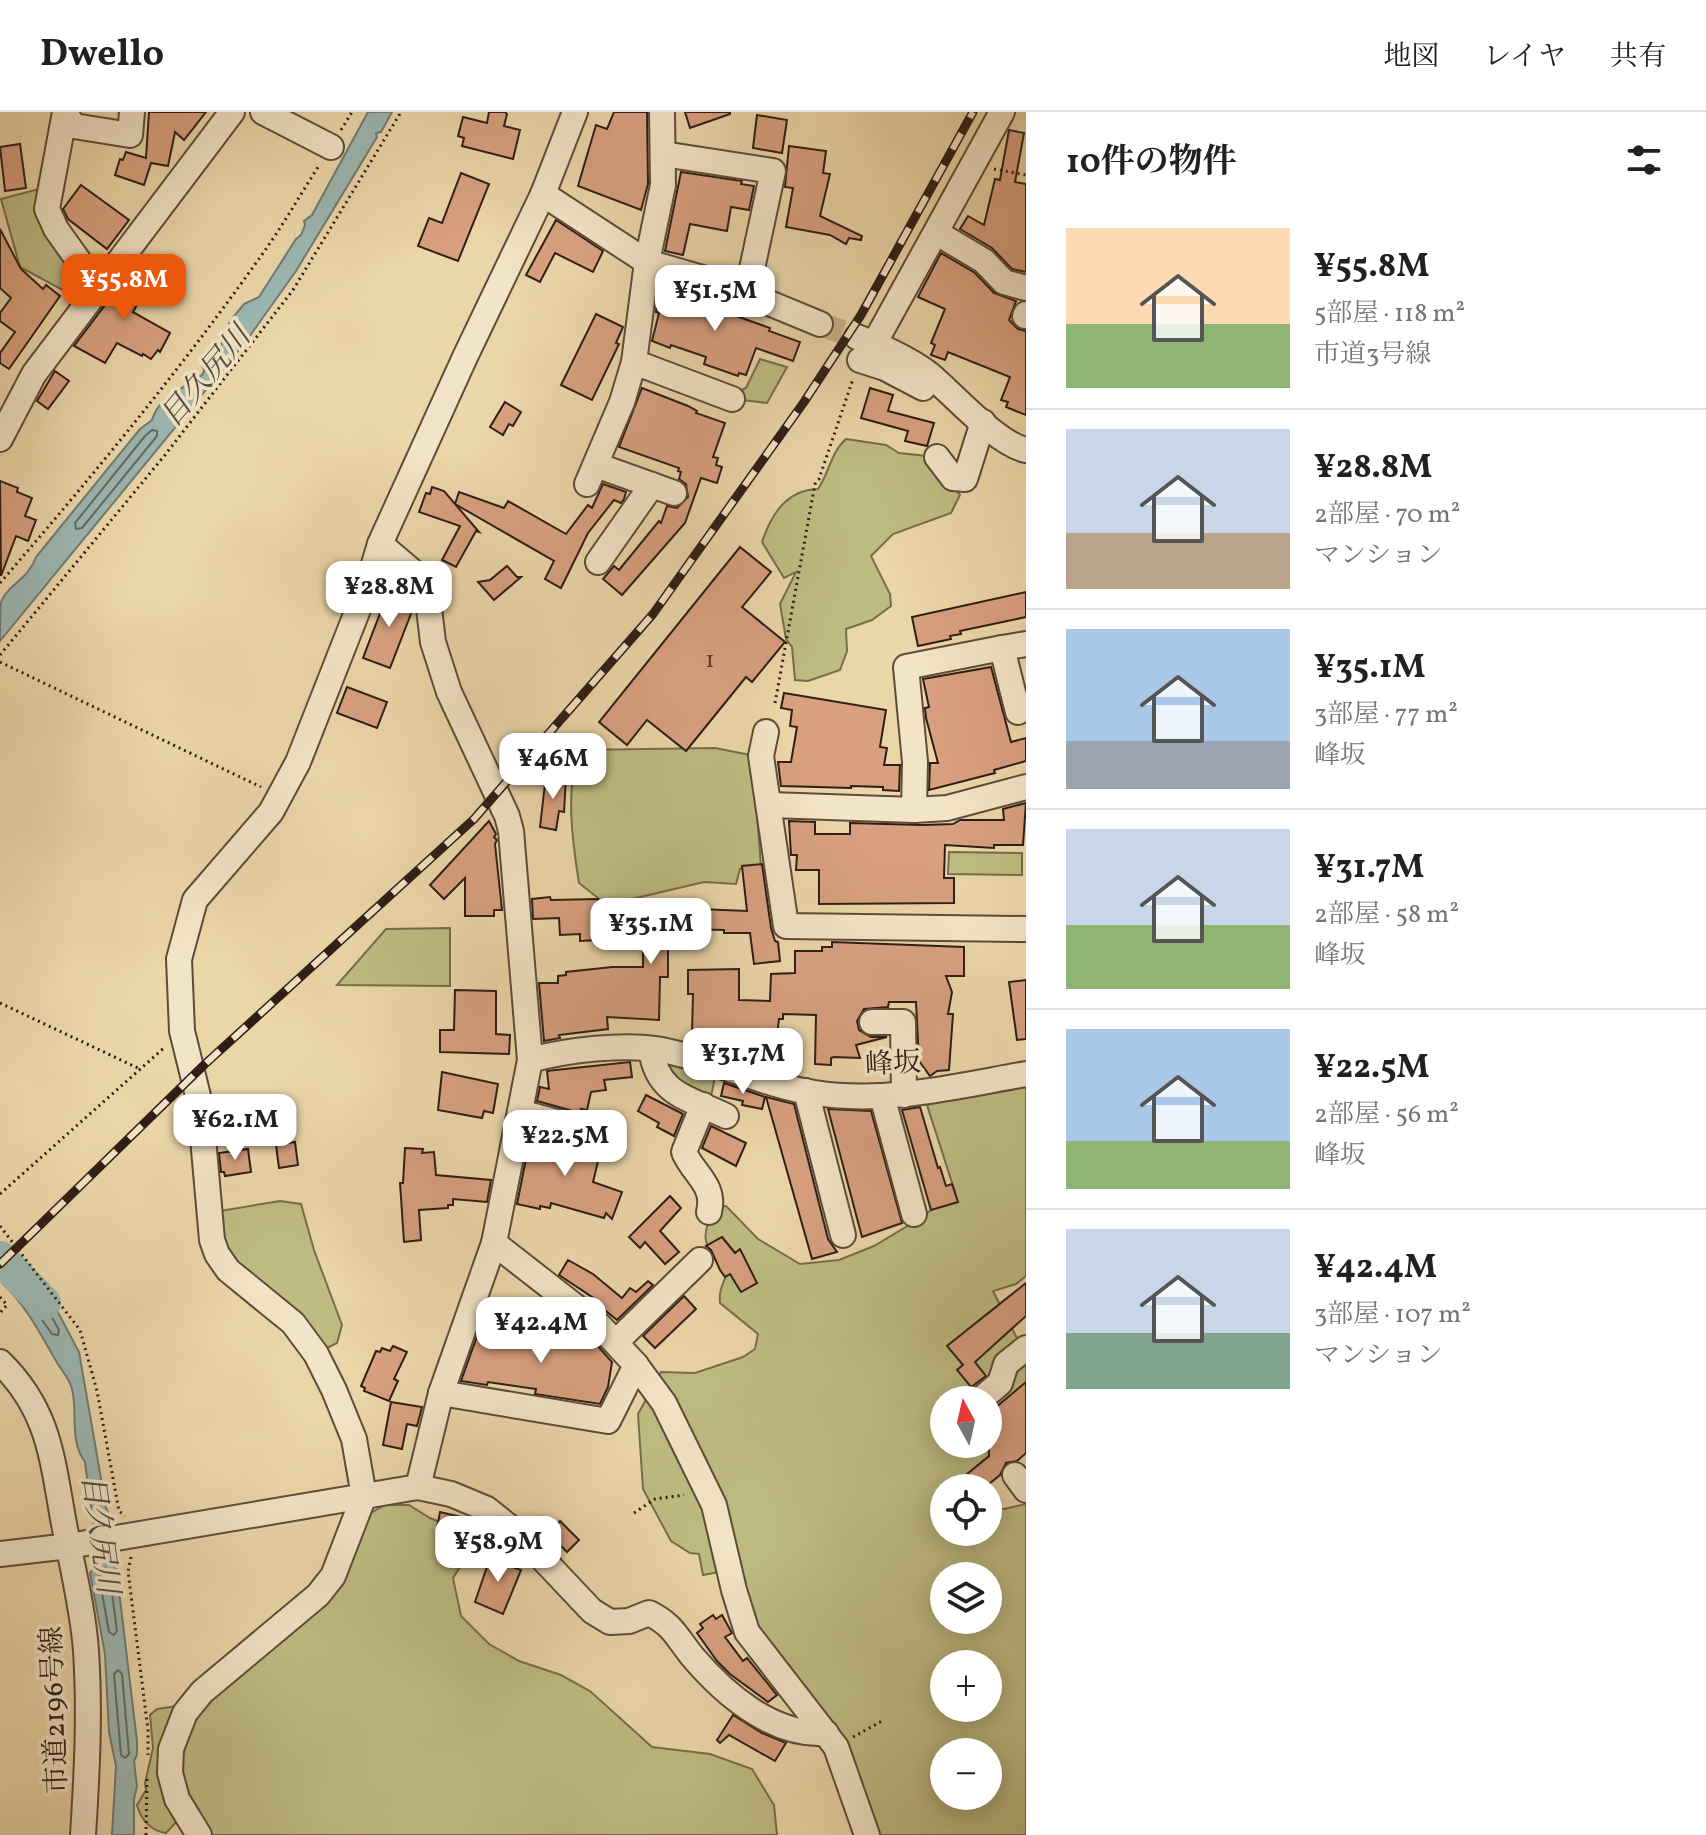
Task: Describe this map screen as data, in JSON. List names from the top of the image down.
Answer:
{
  "streets": {
    "street": ["峰坂", "市道2196号線"]
  },
  "water": ["目久尻川"],
  "house_numbers": ["1"],
  "north": "top",
  "page": {
    "header": "Dwello",
    "nav": ["地図", "レイヤ", "共有"],
    "heading": "10件の物件",
    "list": [
      {
        "name": "¥55.8M",
        "note": "5部屋 · 118 m² · 市道3号線"
      },
      {
        "name": "¥28.8M",
        "note": "2部屋 · 70 m² · マンション"
      },
      {
        "name": "¥35.1M",
        "note": "3部屋 · 77 m² · 峰坂"
      },
      {
        "name": "¥31.7M",
        "note": "2部屋 · 58 m² · 峰坂"
      },
      {
        "name": "¥22.5M",
        "note": "2部屋 · 56 m² · 峰坂"
      },
      {
        "name": "¥42.4M",
        "note": "3部屋 · 107 m² · マンション"
      }
    ],
    "price": [
      "¥55.8M",
      "¥51.5M",
      "¥28.8M",
      "¥46M",
      "¥35.1M",
      "¥31.7M",
      "¥62.1M",
      "¥22.5M",
      "¥42.4M",
      "¥58.9M"
    ],
    "map_buttons": ["+", "−"]
  }
}
